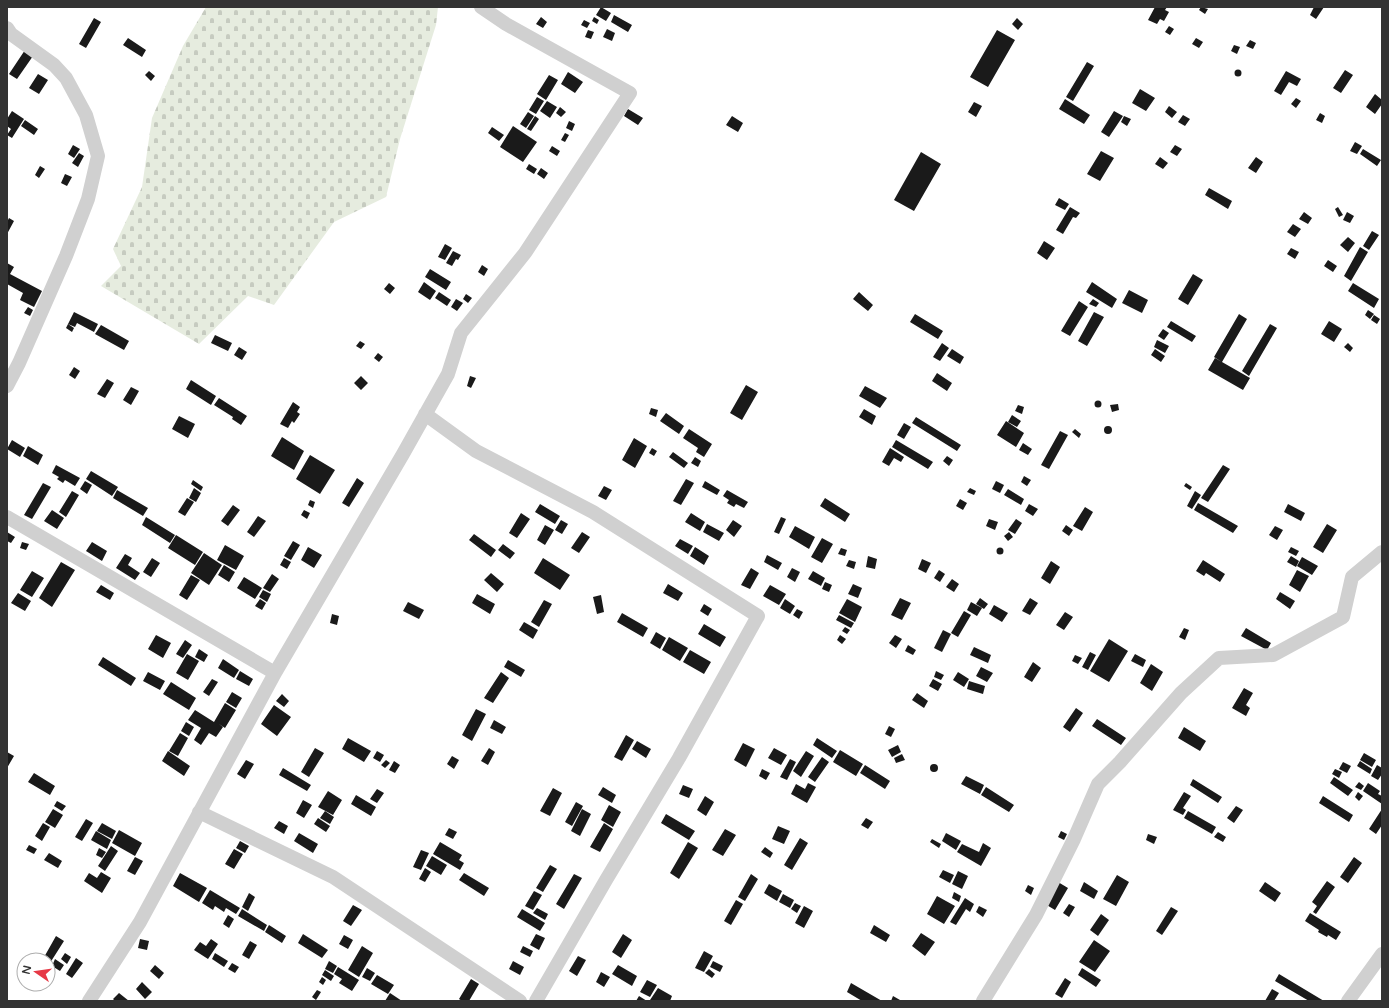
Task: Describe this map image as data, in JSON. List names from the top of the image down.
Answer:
{
  "north": "left"
}
